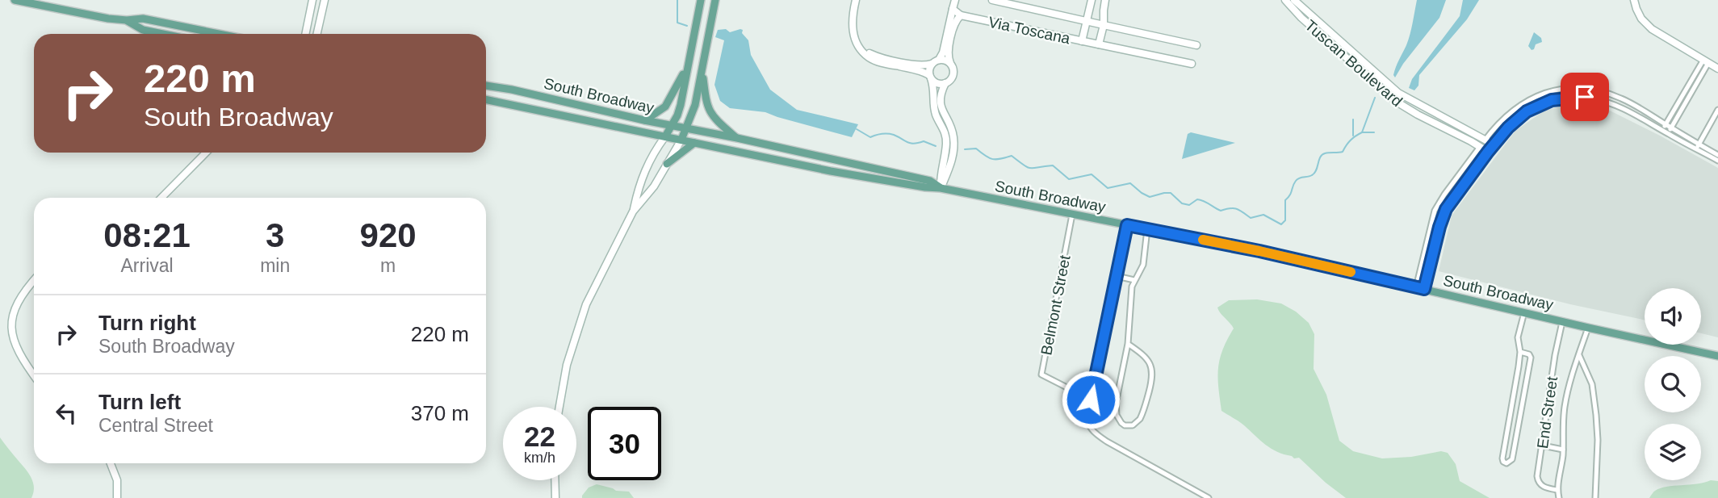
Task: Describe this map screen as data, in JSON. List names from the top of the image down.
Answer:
{
  "streets": {
    "main road": ["South Broadway"],
    "street": [
      "Via Toscana",
      "Tuscan Boulevard",
      "Belmont Street",
      "End Street"
    ]
  },
  "crossings": [
    ["South Broadway", "Belmont Street"],
    ["South Broadway", "End Street"]
  ],
  "page": {
    "turn": ["220 m", "South Broadway"],
    "eta": [
      "08:21",
      "Arrival",
      "3",
      "min",
      "920",
      "m"
    ],
    "list": [
      {
        "name": "Turn right",
        "note": "South Broadway",
        "value": "220 m"
      },
      {
        "name": "Turn left",
        "note": "Central Street",
        "value": "370 m"
      }
    ],
    "speed": "22 km/h",
    "limit": "30"
  }
}
